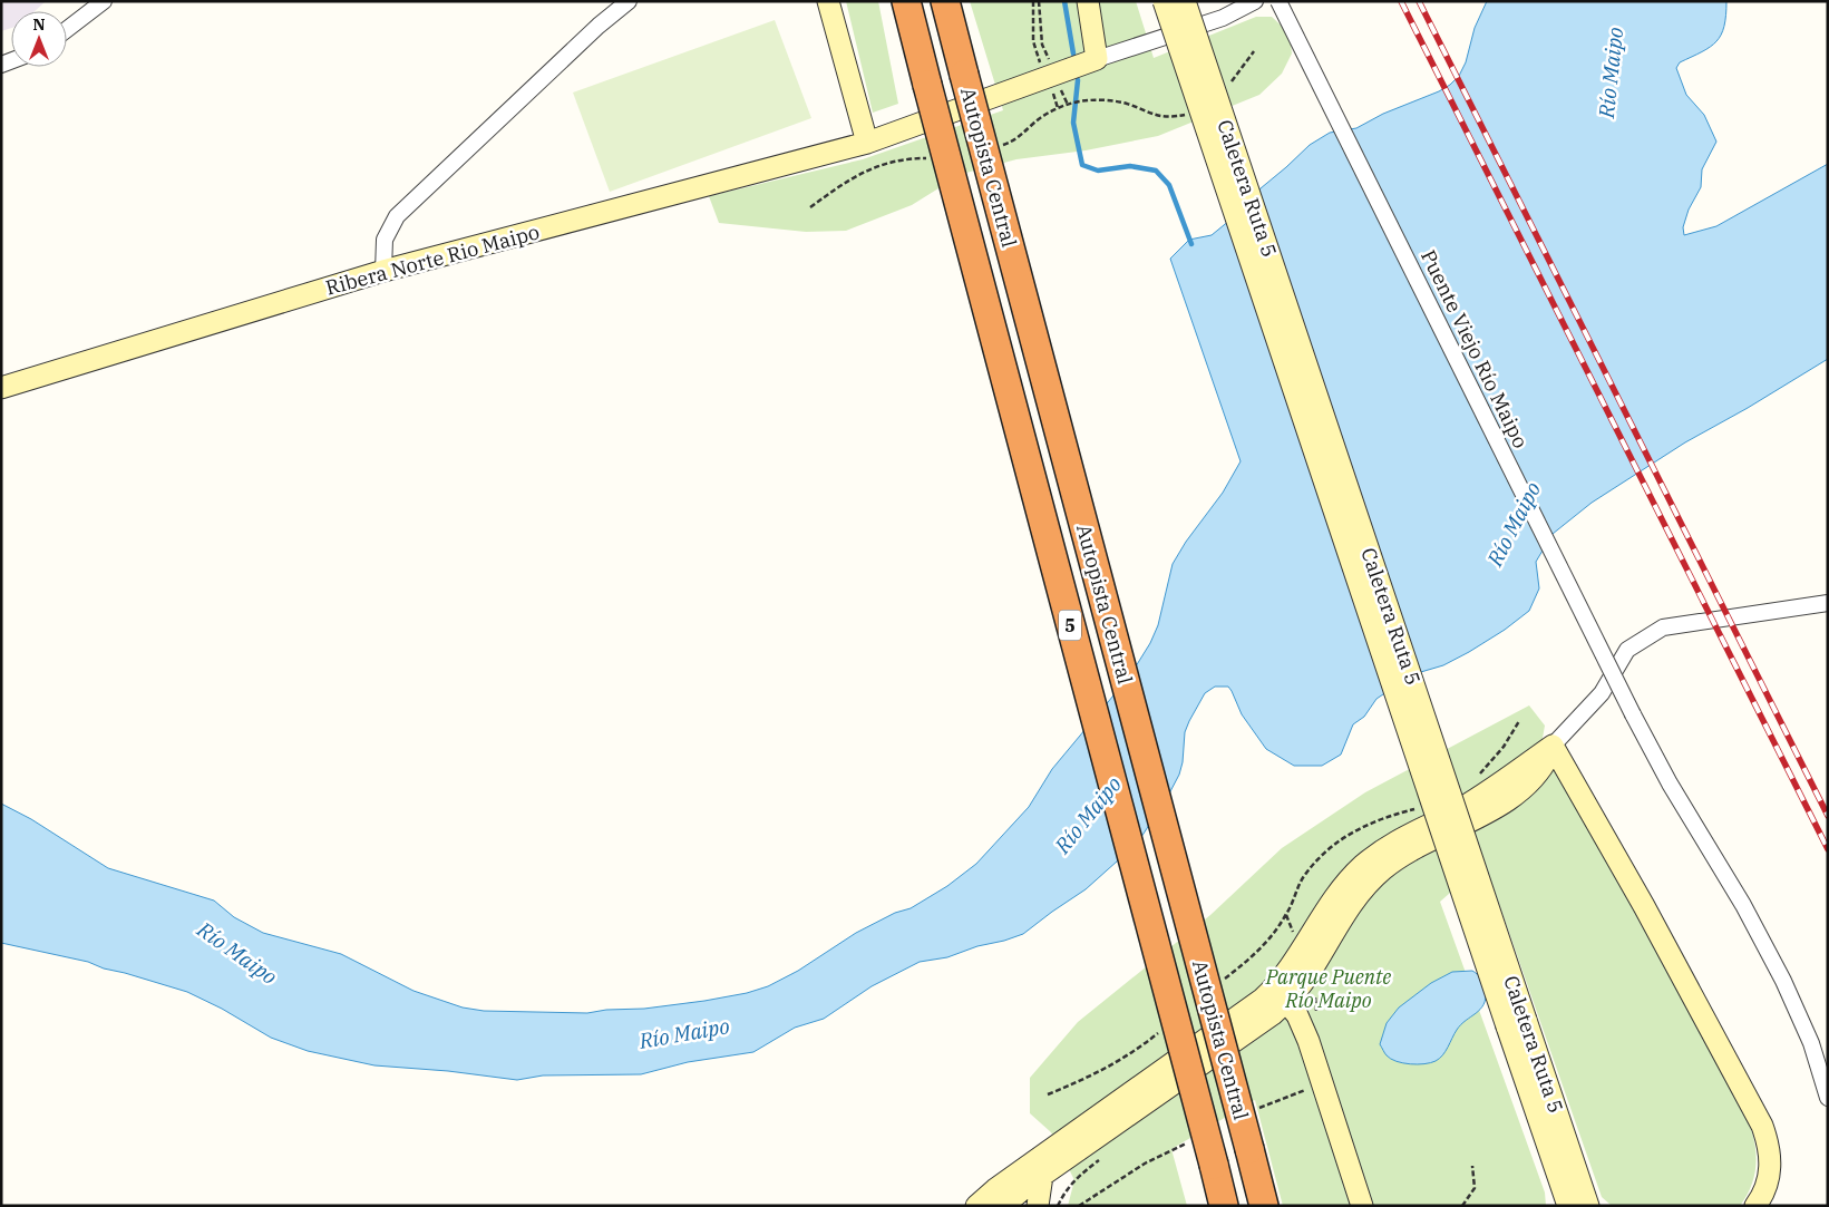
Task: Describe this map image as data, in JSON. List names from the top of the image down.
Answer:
{
  "streets": {
    "highway": ["Autopista Central", "5"],
    "main road": ["Caletera Ruta 5", "Ribera Norte Rio Maipo"],
    "street": ["Puente Viejo Río Maipo"]
  },
  "water": ["Río Maipo"],
  "parks": ["Parque Puente Río Maipo"],
  "north": "top"
}
